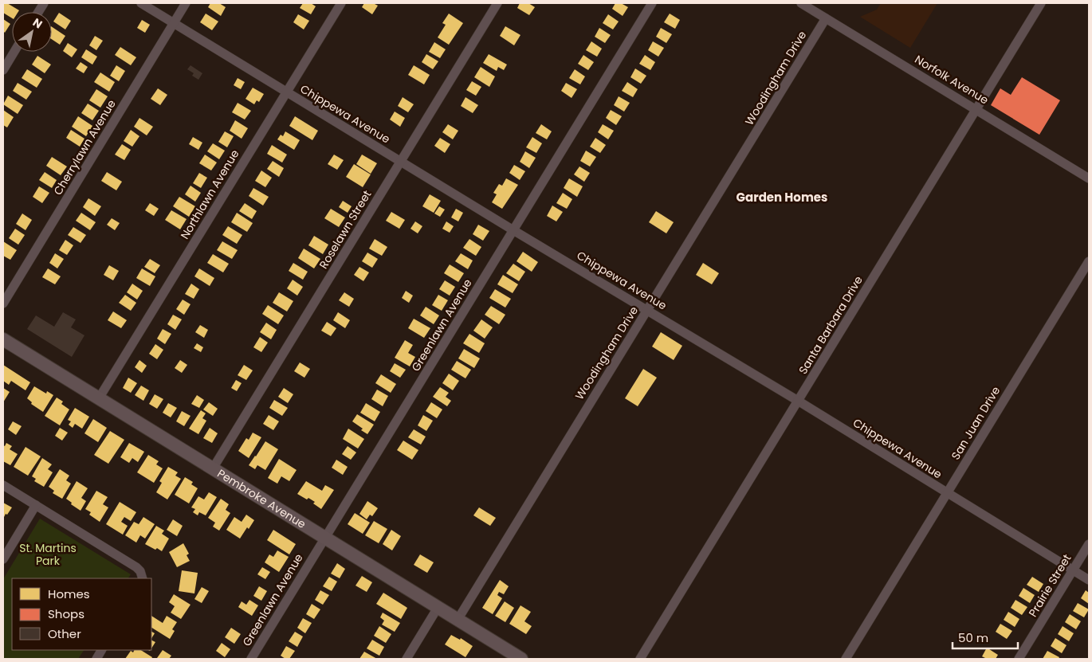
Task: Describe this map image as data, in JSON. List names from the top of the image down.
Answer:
{
  "streets": {
    "street": [
      "Woodingham Drive",
      "Norfolk Avenue",
      "Chippewa Avenue",
      "Cherrylawn Avenue",
      "Northlawn Avenue",
      "Roselawn Street",
      "Greenlawn Avenue",
      "Santa Barbara Drive",
      "San Juan Drive",
      "Pembroke Avenue",
      "Prairie Street"
    ]
  },
  "crossings": [
    ["Woodingham Drive", "Norfolk Avenue"],
    ["Woodingham Drive", "Chippewa Avenue"],
    ["Woodingham Drive", "Pembroke Avenue"],
    ["Norfolk Avenue", "Santa Barbara Drive"],
    ["Chippewa Avenue", "Cherrylawn Avenue"],
    ["Chippewa Avenue", "Northlawn Avenue"],
    ["Chippewa Avenue", "Roselawn Street"],
    ["Chippewa Avenue", "Greenlawn Avenue"],
    ["Chippewa Avenue", "Santa Barbara Drive"],
    ["Chippewa Avenue", "San Juan Drive"],
    ["Chippewa Avenue", "Prairie Street"],
    ["Northlawn Avenue", "Pembroke Avenue"],
    ["Roselawn Street", "Pembroke Avenue"],
    ["Greenlawn Avenue", "Pembroke Avenue"]
  ],
  "districts": ["Garden Homes"],
  "parks": ["St. Martins Park"],
  "legend": ["Homes", "Shops", "Other"],
  "scale_bar": "50 m",
  "north": "top right"
}
